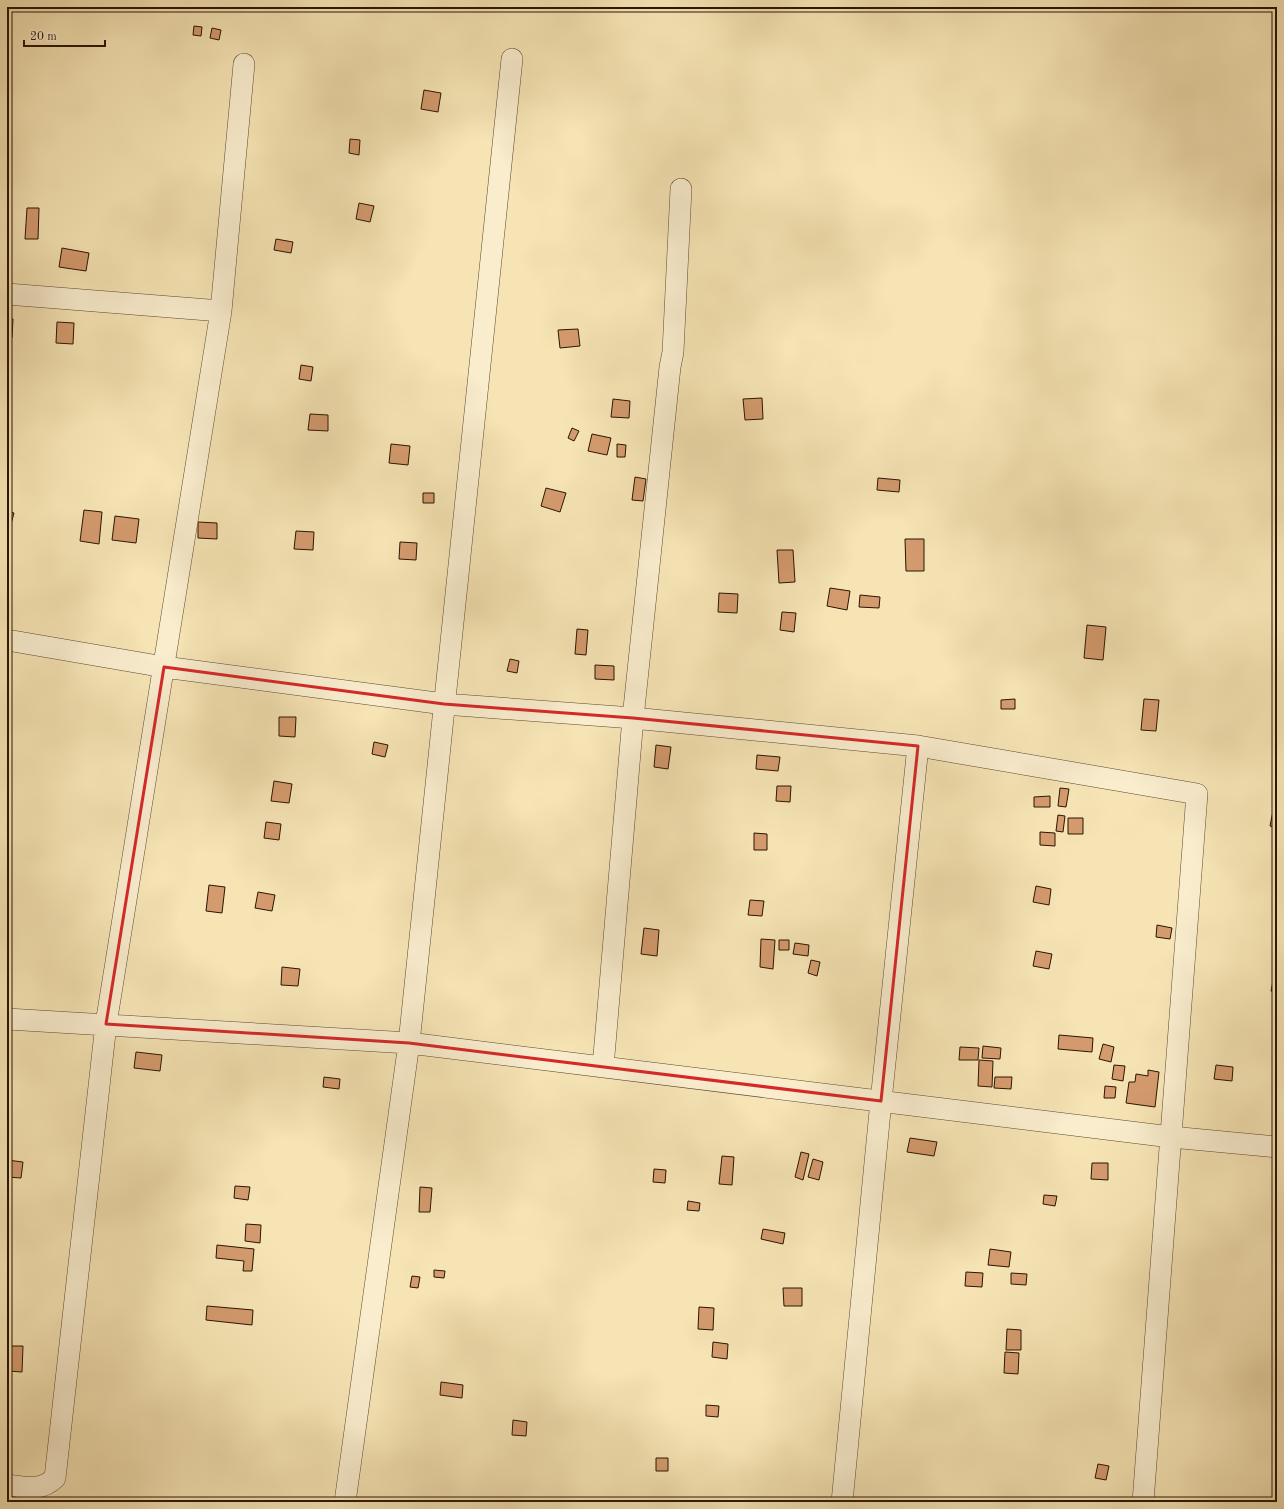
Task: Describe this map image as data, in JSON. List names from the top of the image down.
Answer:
{
  "scale_bar": "20 m"
}
